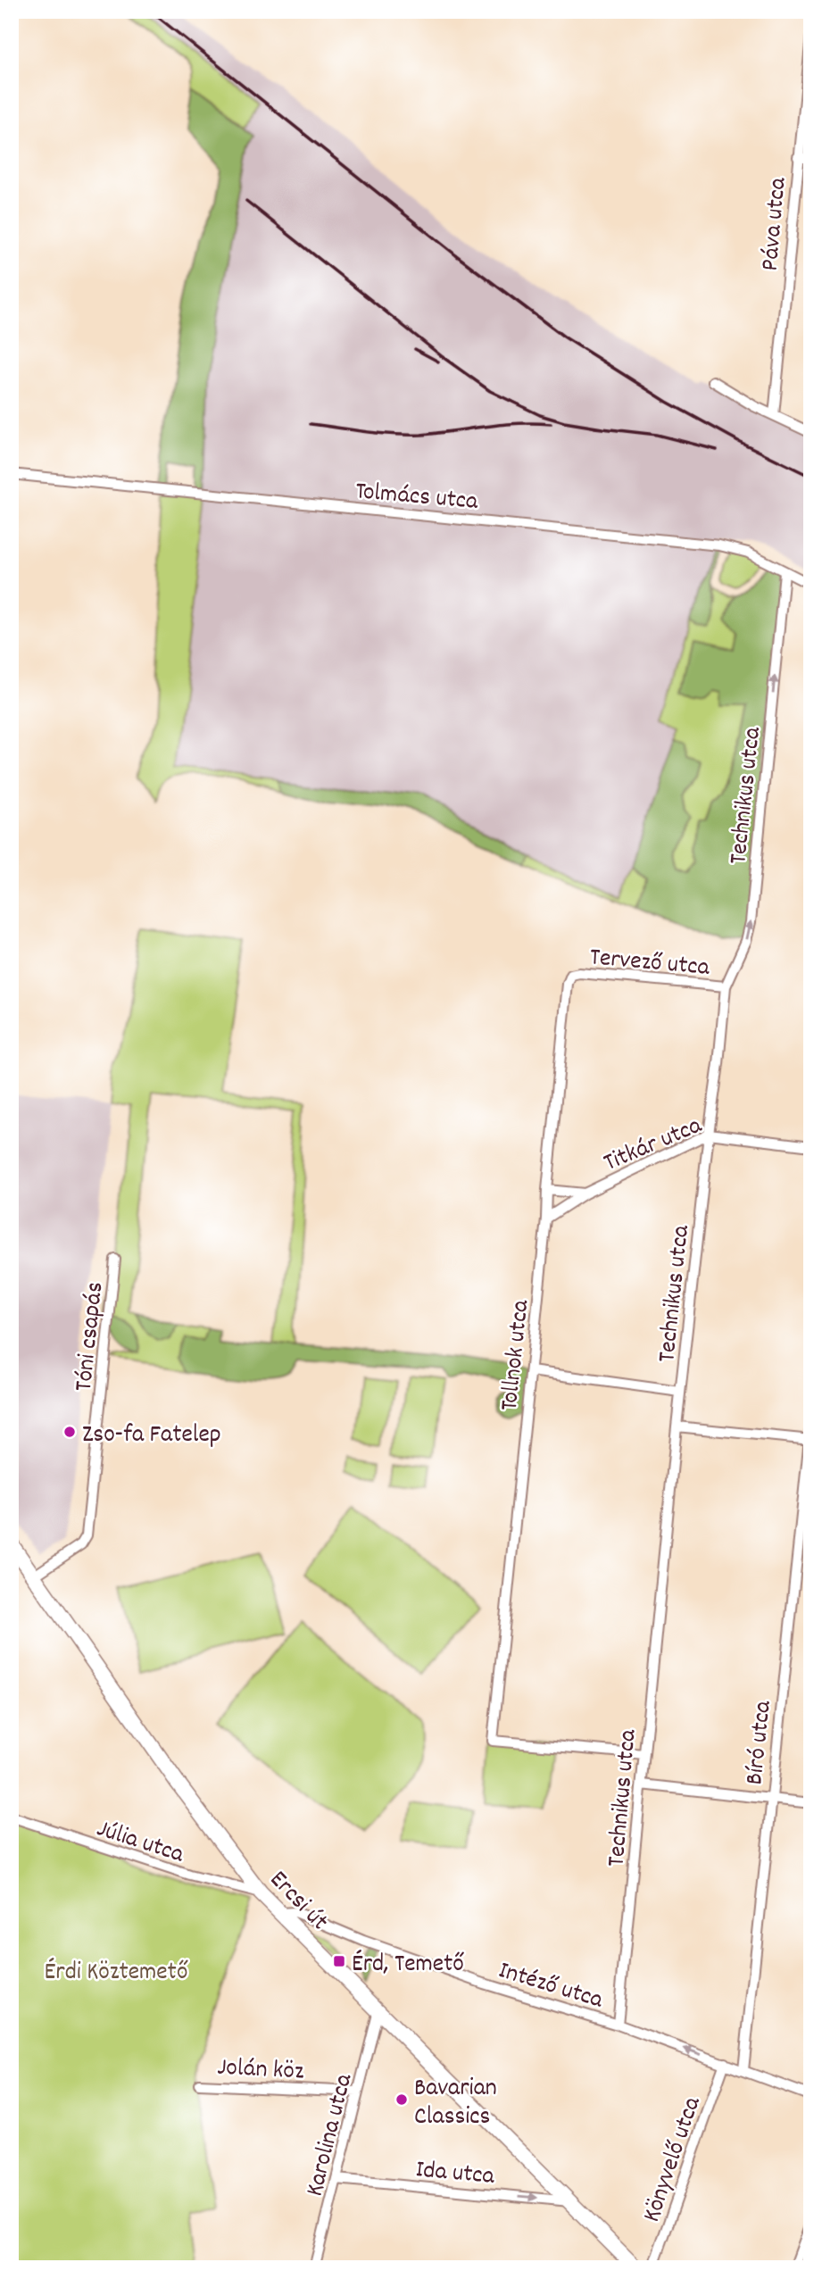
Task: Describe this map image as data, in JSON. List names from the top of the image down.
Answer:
{
  "streets": {
    "main road": ["Ercsi út"],
    "street": [
      "Páva utca",
      "Tolmács utca",
      "Technikus utca",
      "Tervező utca",
      "Titkár utca",
      "Tóni csapás",
      "Tollnok utca",
      "Bíró utca",
      "Júlia utca",
      "Intéző utca",
      "Jolán köz",
      "Karolina utca",
      "Könyvelő utca",
      "Ida utca"
    ]
  },
  "crossings": [
    ["Tolmács utca", "Technikus utca"],
    ["Technikus utca", "Tervező utca"],
    ["Technikus utca", "Titkár utca"],
    ["Technikus utca", "Tollnok utca"],
    ["Technikus utca", "Intéző utca"],
    ["Tervező utca", "Tollnok utca"],
    ["Titkár utca", "Tollnok utca"],
    ["Tóni csapás", "Ercsi út"],
    ["Bíró utca", "Intéző utca"],
    ["Júlia utca", "Ercsi út"],
    ["Ercsi út", "Intéző utca"],
    ["Ercsi út", "Karolina utca"],
    ["Ercsi út", "Ida utca"],
    ["Intéző utca", "Könyvelő utca"],
    ["Jolán köz", "Karolina utca"],
    ["Karolina utca", "Ida utca"]
  ],
  "one_way": ["Ida utca"],
  "parks": ["Érdi Köztemető"],
  "places": {
    "other": ["Zso-fa Fatelep", "Bavarian Classics"],
    "transit": ["Érd, Temető"]
  }
}
